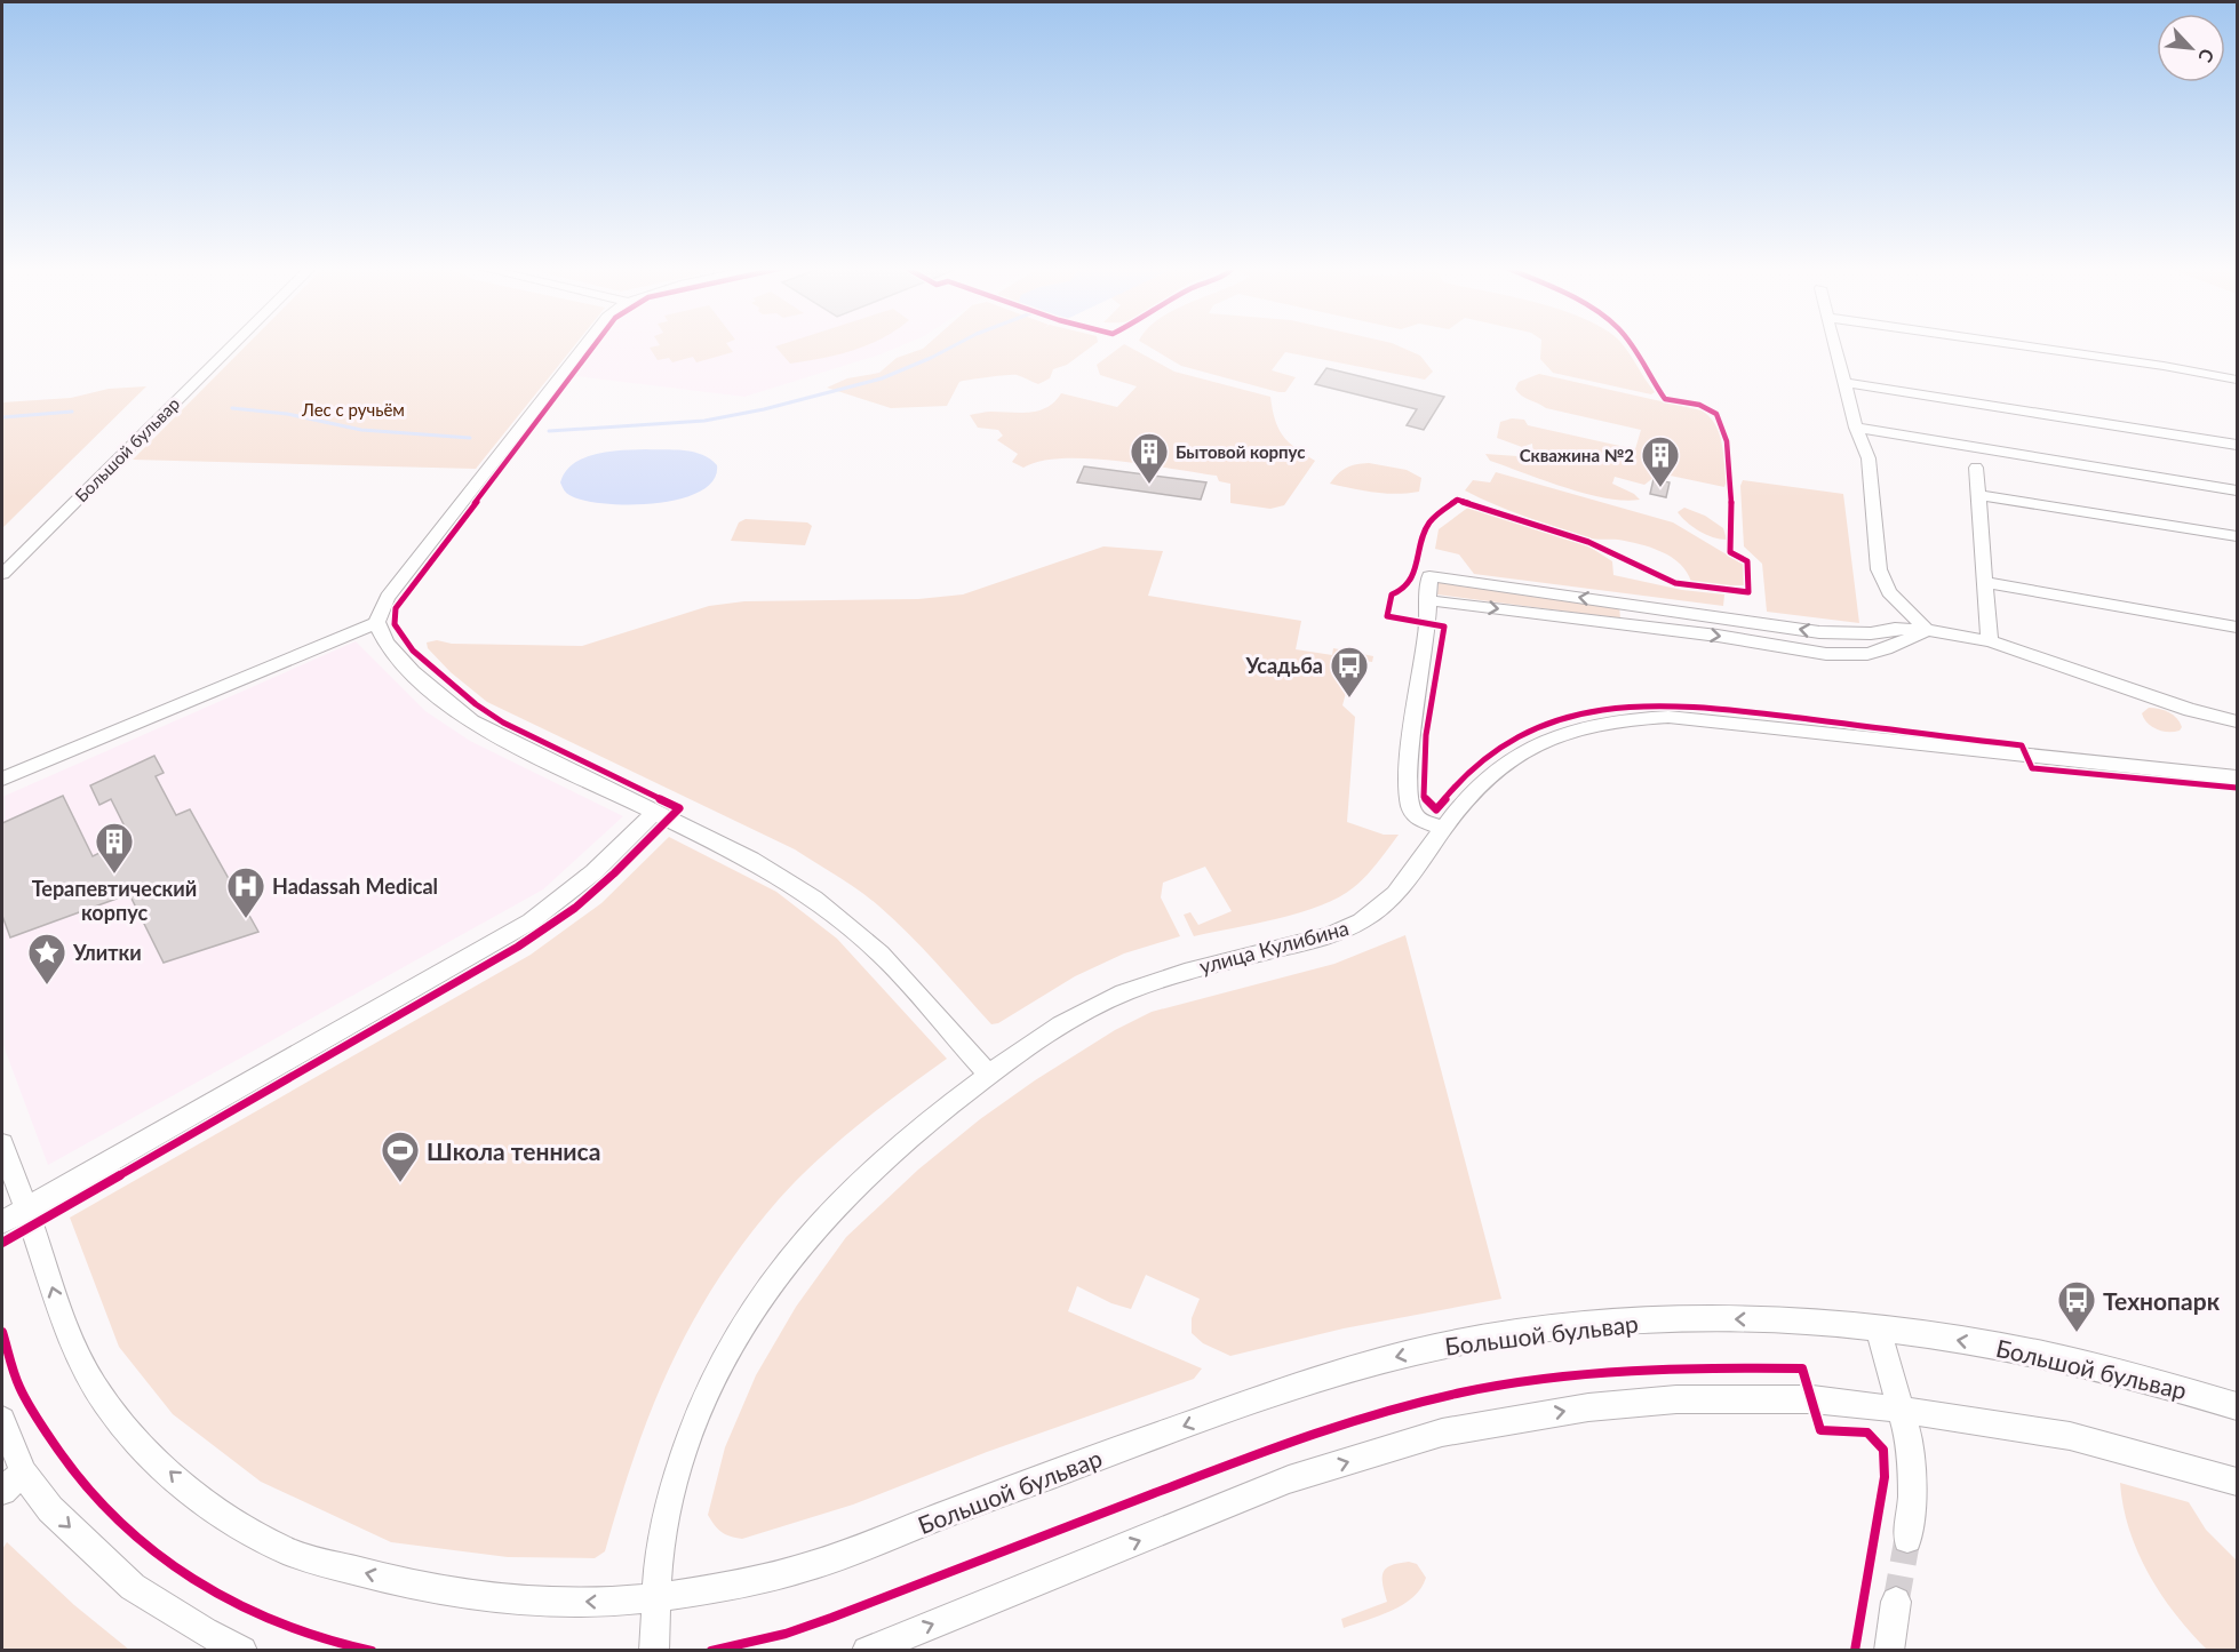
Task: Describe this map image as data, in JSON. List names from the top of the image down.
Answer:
{
  "streets": {
    "street": ["Большой бульвар", "улица Кулибина"]
  },
  "crossings": [
    ["Большой бульвар", "улица Кулибина"]
  ],
  "parks": ["Лес с ручьём"],
  "places": {
    "building": ["Бытовой корпус", "Скважина №2", "Терапевтический корпус"],
    "bus stop": ["Усадьба", "Технопарк"],
    "hospital": ["Hadassah Medical"],
    "place": ["Улитки"],
    "sports": ["Школа тенниса"]
  },
  "north": "bottom right"
}
